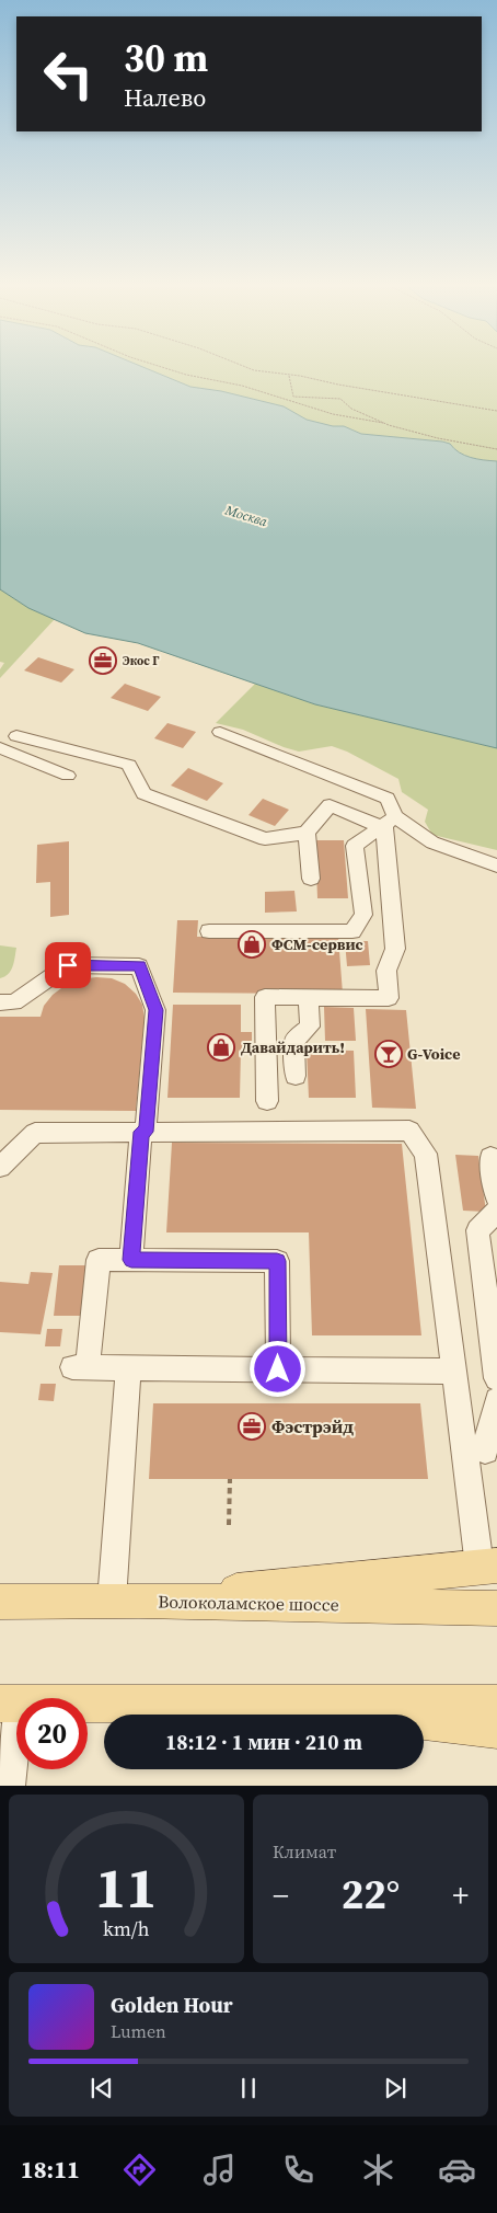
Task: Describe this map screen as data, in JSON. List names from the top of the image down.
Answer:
{
  "streets": {
    "main road": ["Волоколамское шоссе"]
  },
  "water": ["Москва"],
  "places": {
    "office": ["Экос Г", "Фэстрэйд"],
    "shop": ["ФСМ-сервис", "Давайдарить!"],
    "bar": ["G-Voice"]
  },
  "page": {
    "turn": ["30 m", "Налево"],
    "limit": "20",
    "trip": "18:12 · 1 мин · 210 m",
    "tile": "Климат",
    "heat": ["−", "22°", "+"],
    "song": ["Golden Hour", "Lumen"],
    "tabs": "18:11",
    "gauge": ["11", "km/h"]
  }
}
